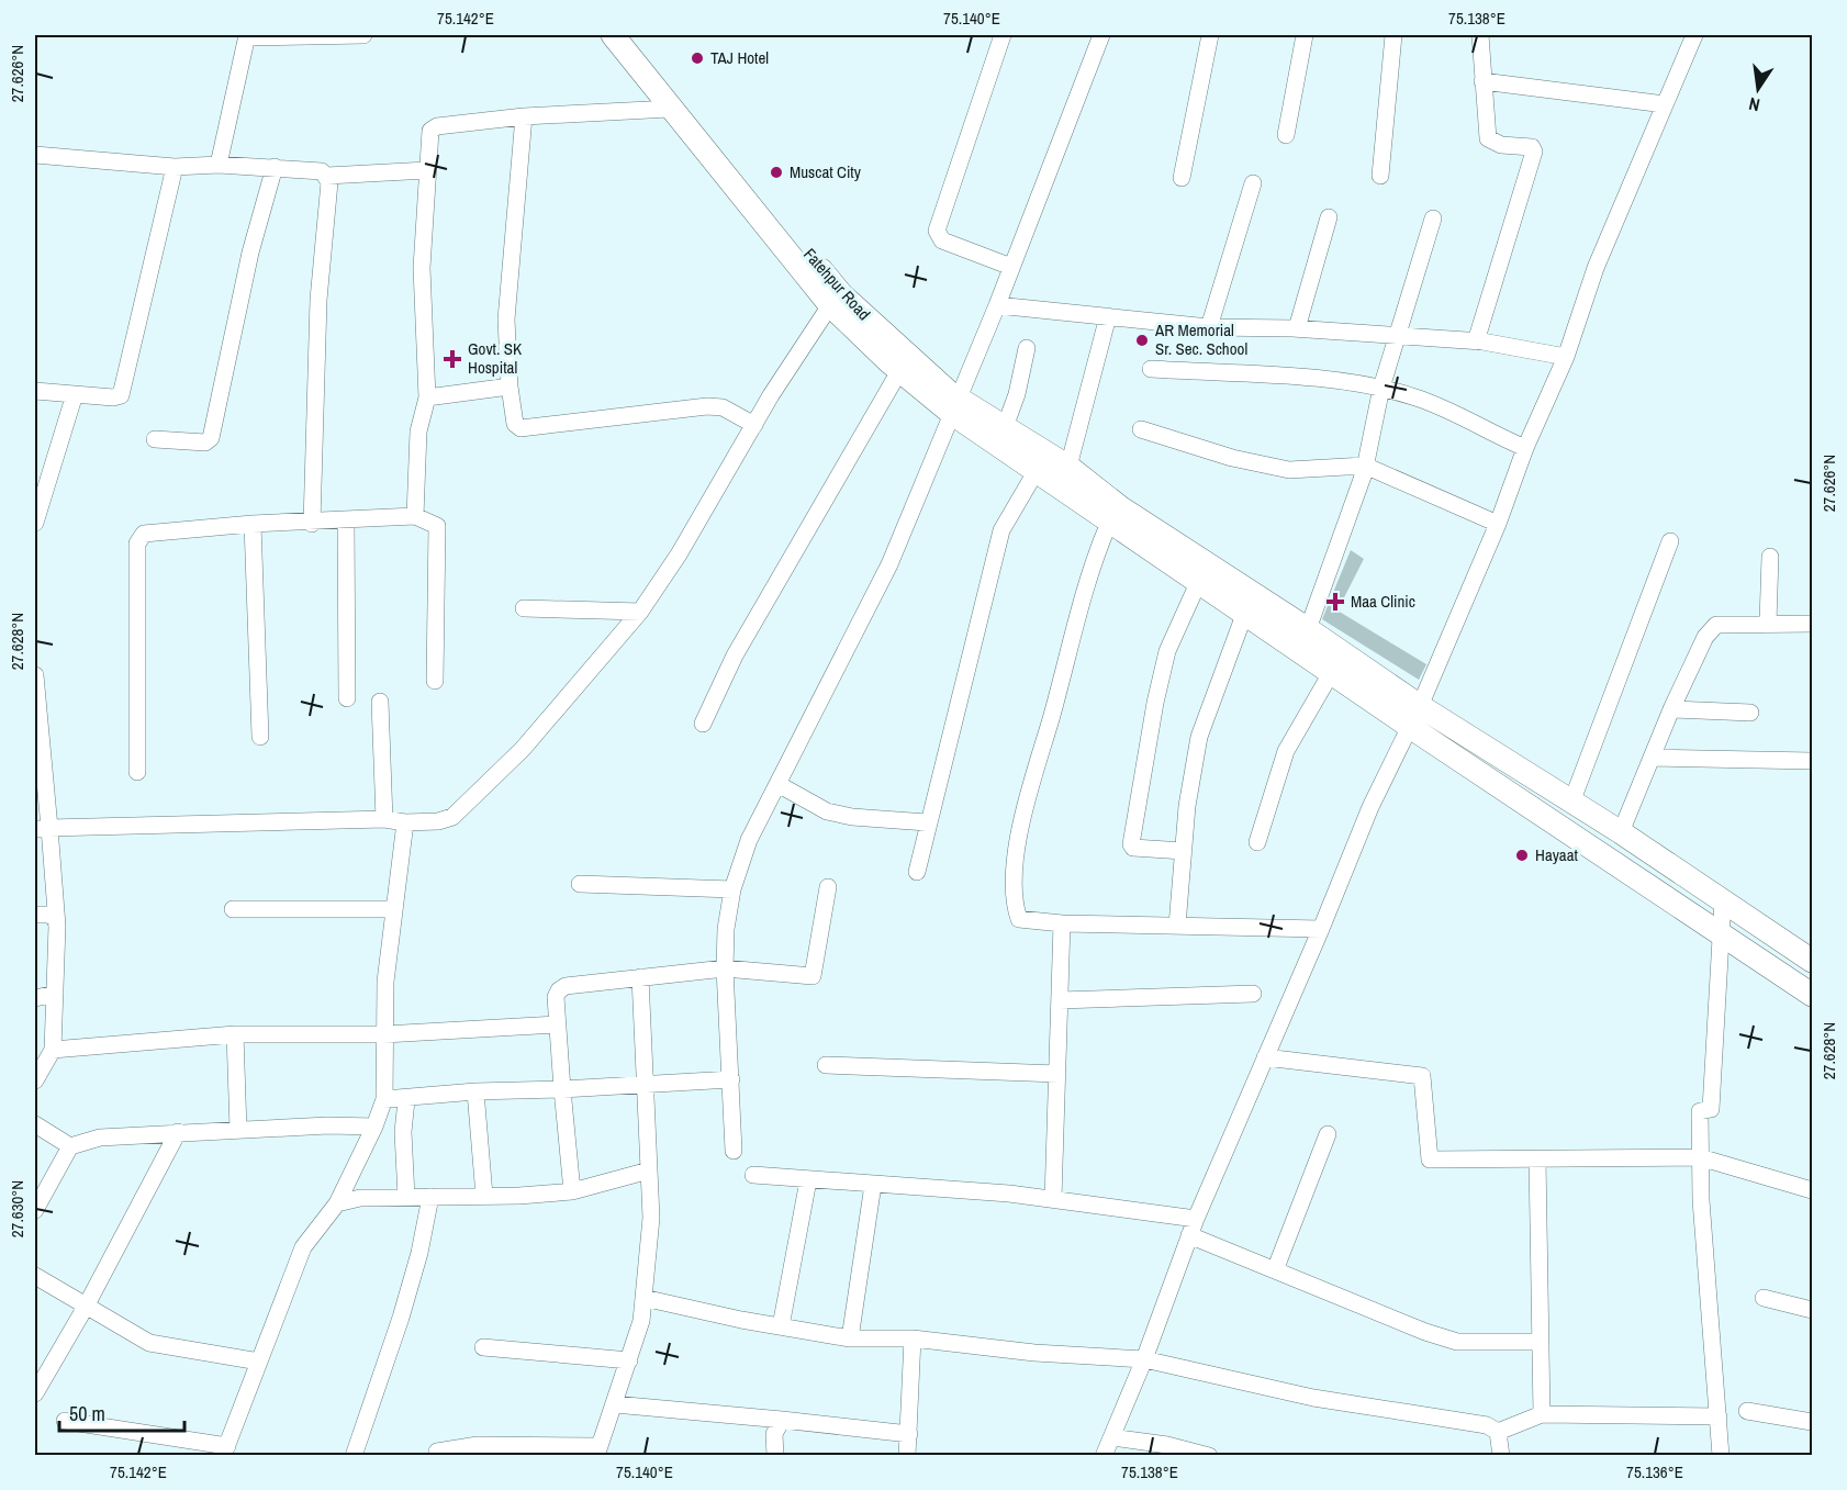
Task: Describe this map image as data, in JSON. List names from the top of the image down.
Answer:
{
  "streets": {
    "street": ["Fatehpur Road"]
  },
  "places": {
    "other": [
      "TAJ Hotel",
      "Muscat City",
      "AR Memorial Sr. Sec. School",
      "Hayaat"
    ],
    "health": ["Govt. SK Hospital", "Maa Clinic"]
  },
  "scale_bar": "50 m",
  "north": "bottom",
  "coordinates": [
    "75.142°E",
    "75.140°E",
    "75.138°E",
    "27.626°N",
    "27.628°N",
    "27.630°N",
    "75.136°E"
  ]
}
